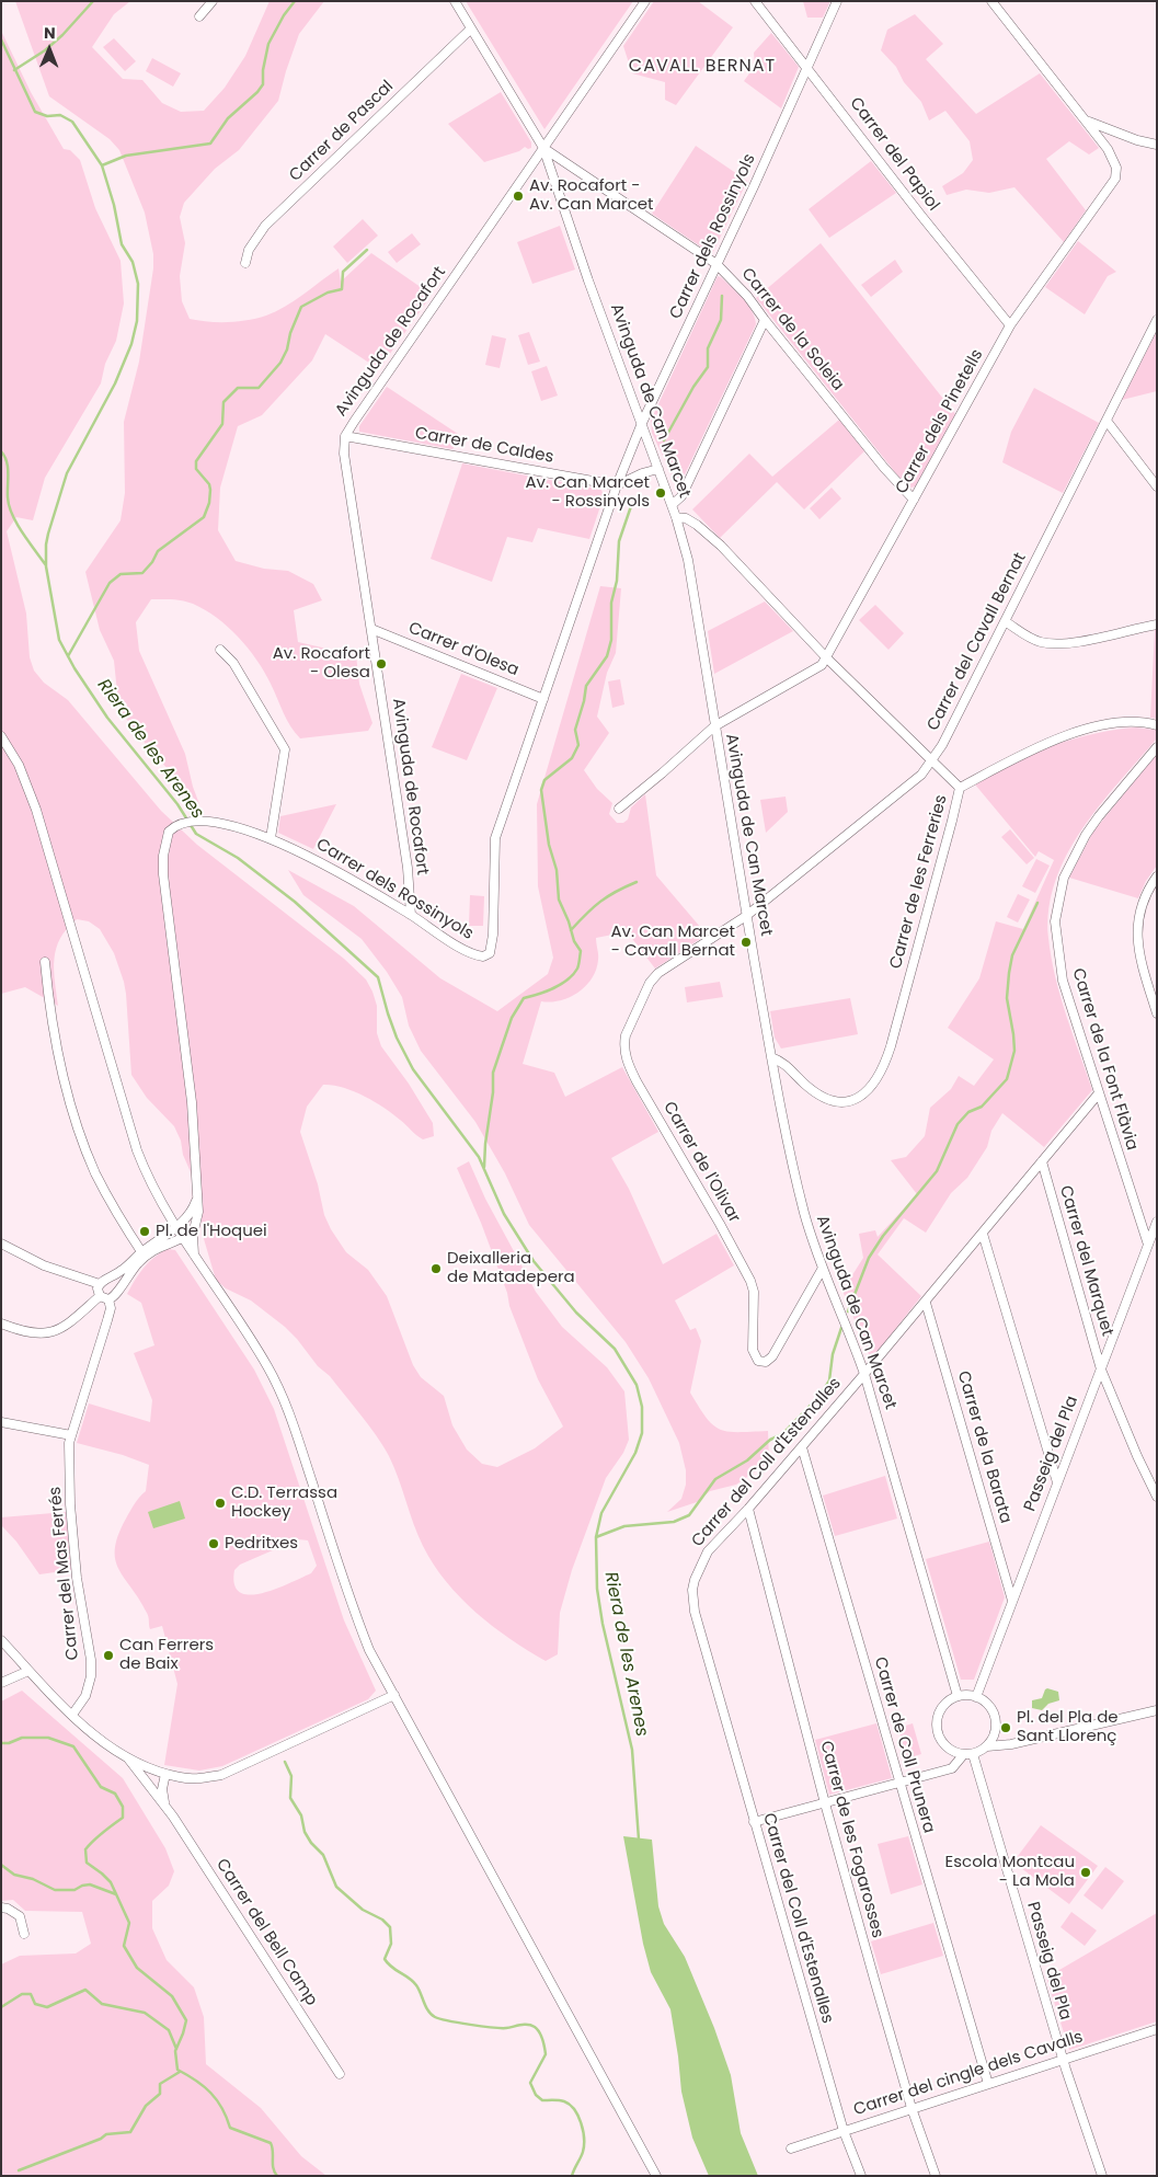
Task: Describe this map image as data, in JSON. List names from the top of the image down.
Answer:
{
  "streets": {
    "street": [
      "Carrer de Pascal",
      "Carrer del Papiol",
      "Carrer dels Rossinyols",
      "Carrer de la Soleia",
      "Avinguda de Rocafort",
      "Avinguda de Can Marcet",
      "Carrer dels Pinetells",
      "Carrer de Caldes",
      "Carrer del Cavall Bernat",
      "Carrer d'Olesa",
      "Carrer de les Ferreries",
      "Carrer de la Font Flàvia",
      "Carrer de l'Olivar",
      "Carrer del Marquet",
      "Carrer de la Barata",
      "Passeig del Pla",
      "Carrer del Coll d'Estenalles",
      "Carrer del Mas Ferrés",
      "Carrer de Coll Prunera",
      "Carrer de les Fogarosses",
      "Carrer del Bell Camp",
      "Carrer del cingle dels Cavalls"
    ]
  },
  "crossings": [
    ["Carrer de Pascal", "Avinguda de Can Marcet"],
    ["Carrer del Papiol", "Carrer dels Rossinyols"],
    ["Carrer del Papiol", "Carrer dels Pinetells"],
    ["Carrer dels Rossinyols", "Carrer de la Soleia"],
    ["Carrer dels Rossinyols", "Avinguda de Rocafort"],
    ["Carrer dels Rossinyols", "Avinguda de Can Marcet"],
    ["Carrer dels Rossinyols", "Carrer de Caldes"],
    ["Carrer dels Rossinyols", "Carrer d'Olesa"],
    ["Carrer de la Soleia", "Avinguda de Rocafort"],
    ["Carrer de la Soleia", "Avinguda de Can Marcet"],
    ["Carrer de la Soleia", "Carrer dels Pinetells"],
    ["Avinguda de Rocafort", "Avinguda de Can Marcet"],
    ["Avinguda de Rocafort", "Carrer de Caldes"],
    ["Avinguda de Rocafort", "Carrer d'Olesa"],
    ["Avinguda de Can Marcet", "Carrer dels Pinetells"],
    ["Avinguda de Can Marcet", "Carrer del Cavall Bernat"],
    ["Avinguda de Can Marcet", "Carrer de les Ferreries"],
    ["Avinguda de Can Marcet", "Carrer de l'Olivar"],
    ["Avinguda de Can Marcet", "Passeig del Pla"],
    ["Avinguda de Can Marcet", "Carrer del Coll d'Estenalles"],
    ["Carrer dels Pinetells", "Carrer de les Ferreries"],
    ["Carrer del Cavall Bernat", "Carrer de les Ferreries"],
    ["Carrer del Cavall Bernat", "Carrer de l'Olivar"],
    ["Carrer de la Font Flàvia", "Passeig del Pla"],
    ["Carrer de la Font Flàvia", "Carrer del Coll d'Estenalles"],
    ["Carrer del Marquet", "Passeig del Pla"],
    ["Carrer del Marquet", "Carrer del Coll d'Estenalles"],
    ["Carrer de la Barata", "Passeig del Pla"],
    ["Carrer de la Barata", "Carrer del Coll d'Estenalles"],
    ["Passeig del Pla", "Carrer del cingle dels Cavalls"],
    ["Carrer del Coll d'Estenalles", "Carrer de Coll Prunera"],
    ["Carrer del Coll d'Estenalles", "Carrer de les Fogarosses"],
    ["Carrer del Coll d'Estenalles", "Carrer del cingle dels Cavalls"],
    ["Carrer de Coll Prunera", "Carrer del cingle dels Cavalls"],
    ["Carrer de les Fogarosses", "Carrer del cingle dels Cavalls"]
  ],
  "districts": ["CAVALL BERNAT"],
  "water": ["Riera de les Arenes"],
  "places": [
    "Av. Rocafort - Av. Can Marcet",
    "Av. Can Marcet - Rossinyols",
    "Av. Rocafort - Olesa",
    "Av. Can Marcet - Cavall Bernat",
    "Pl. de l'Hoquei",
    "Deixalleria de Matadepera",
    "C.D. Terrassa Hockey",
    "Pedritxes",
    "Can Ferrers de Baix",
    "Pl. del Pla de Sant Llorenç",
    "Escola Montcau - La Mola"
  ],
  "north": "top"
}
